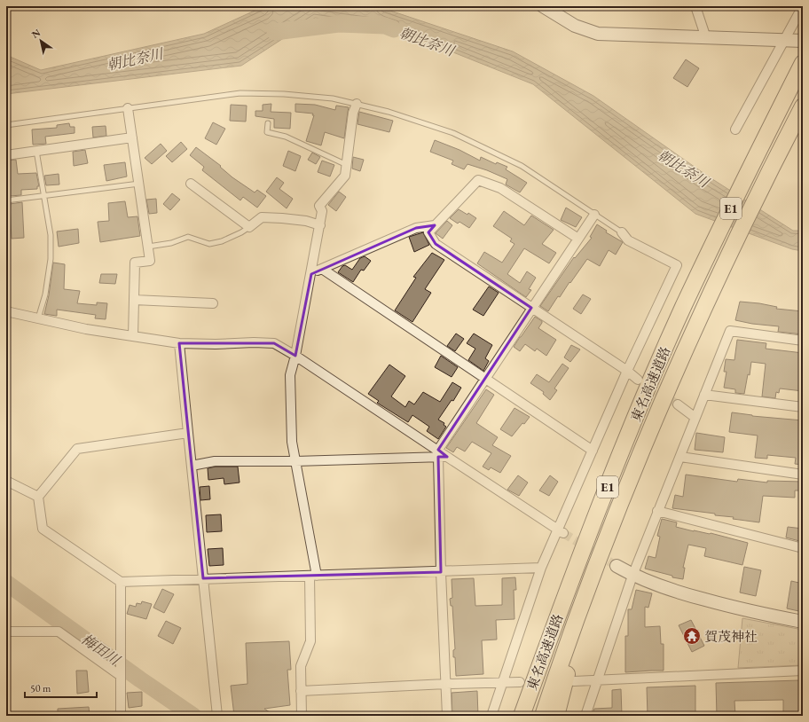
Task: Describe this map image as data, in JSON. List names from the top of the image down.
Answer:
{
  "streets": {
    "highway": ["E1", "東名高速道路"]
  },
  "water": ["朝比奈川", "梅田川"],
  "places": {
    "temple": ["賀茂神社"]
  },
  "scale_bar": "50 m",
  "north": "top left"
}
